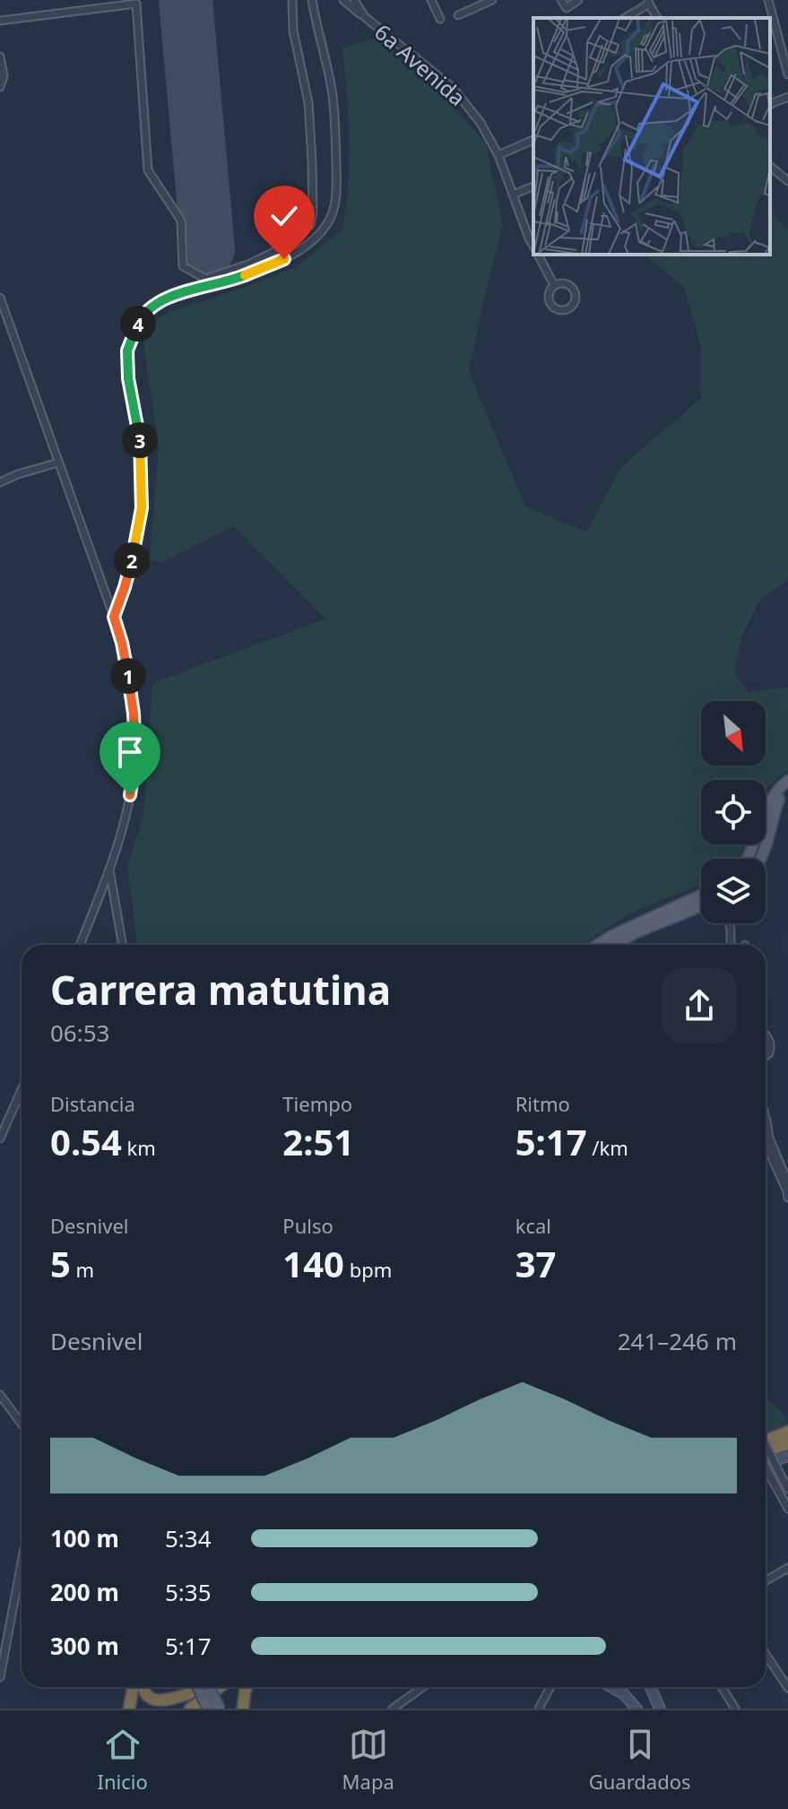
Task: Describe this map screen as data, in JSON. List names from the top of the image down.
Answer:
{
  "streets": {
    "street": ["6a Avenida"]
  },
  "north": "bottom right",
  "page": {
    "pins": [
      "4",
      "3",
      "2",
      "1"
    ],
    "heading": ["Carrera matutina", "06:53"],
    "stats": [
      ["Distancia", "0.54 km"],
      ["Tiempo", "2:51"],
      ["Ritmo", "5:17 /km"],
      ["Desnivel", "5 m"],
      ["Pulso", "140 bpm"],
      ["kcal", "37"]
    ],
    "chart": ["Desnivel", "241–246 m"],
    "list": [
      {
        "name": "100 m",
        "note": "5:34"
      },
      {
        "name": "200 m",
        "note": "5:35"
      },
      {
        "name": "300 m",
        "note": "5:17"
      }
    ],
    "tabs": ["Inicio", "Mapa", "Guardados"]
  }
}
